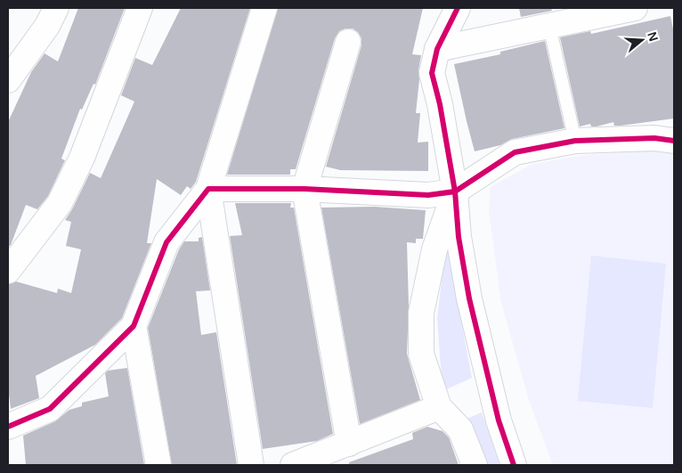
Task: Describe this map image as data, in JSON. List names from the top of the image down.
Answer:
{
  "north": "right"
}
